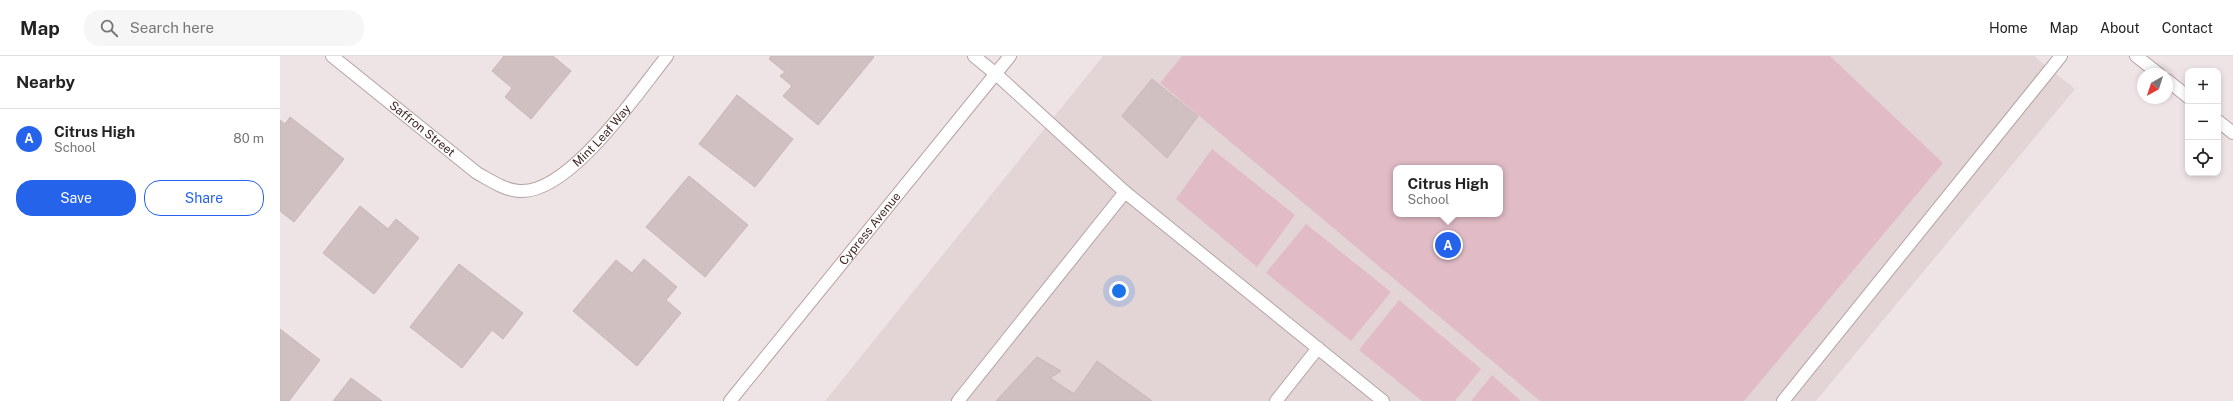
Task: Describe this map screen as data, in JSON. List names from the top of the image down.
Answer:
{
  "streets": {
    "street": ["Saffron Street", "Mint Leaf Way", "Cypress Avenue"]
  },
  "crossings": [
    ["Saffron Street", "Mint Leaf Way"]
  ],
  "north": "bottom left",
  "page": {
    "header": "Map",
    "search": "Search here",
    "nav": [
      "Home",
      "Map",
      "About",
      "Contact"
    ],
    "heading": "Nearby",
    "map_buttons": ["+", "−"],
    "list": [
      {
        "mark": "A",
        "name": "Citrus High",
        "note": "School",
        "value": "80 m"
      }
    ],
    "popup": ["Citrus High", "School"],
    "buttons": ["Save", "Share"],
    "pins": "A"
  }
}
